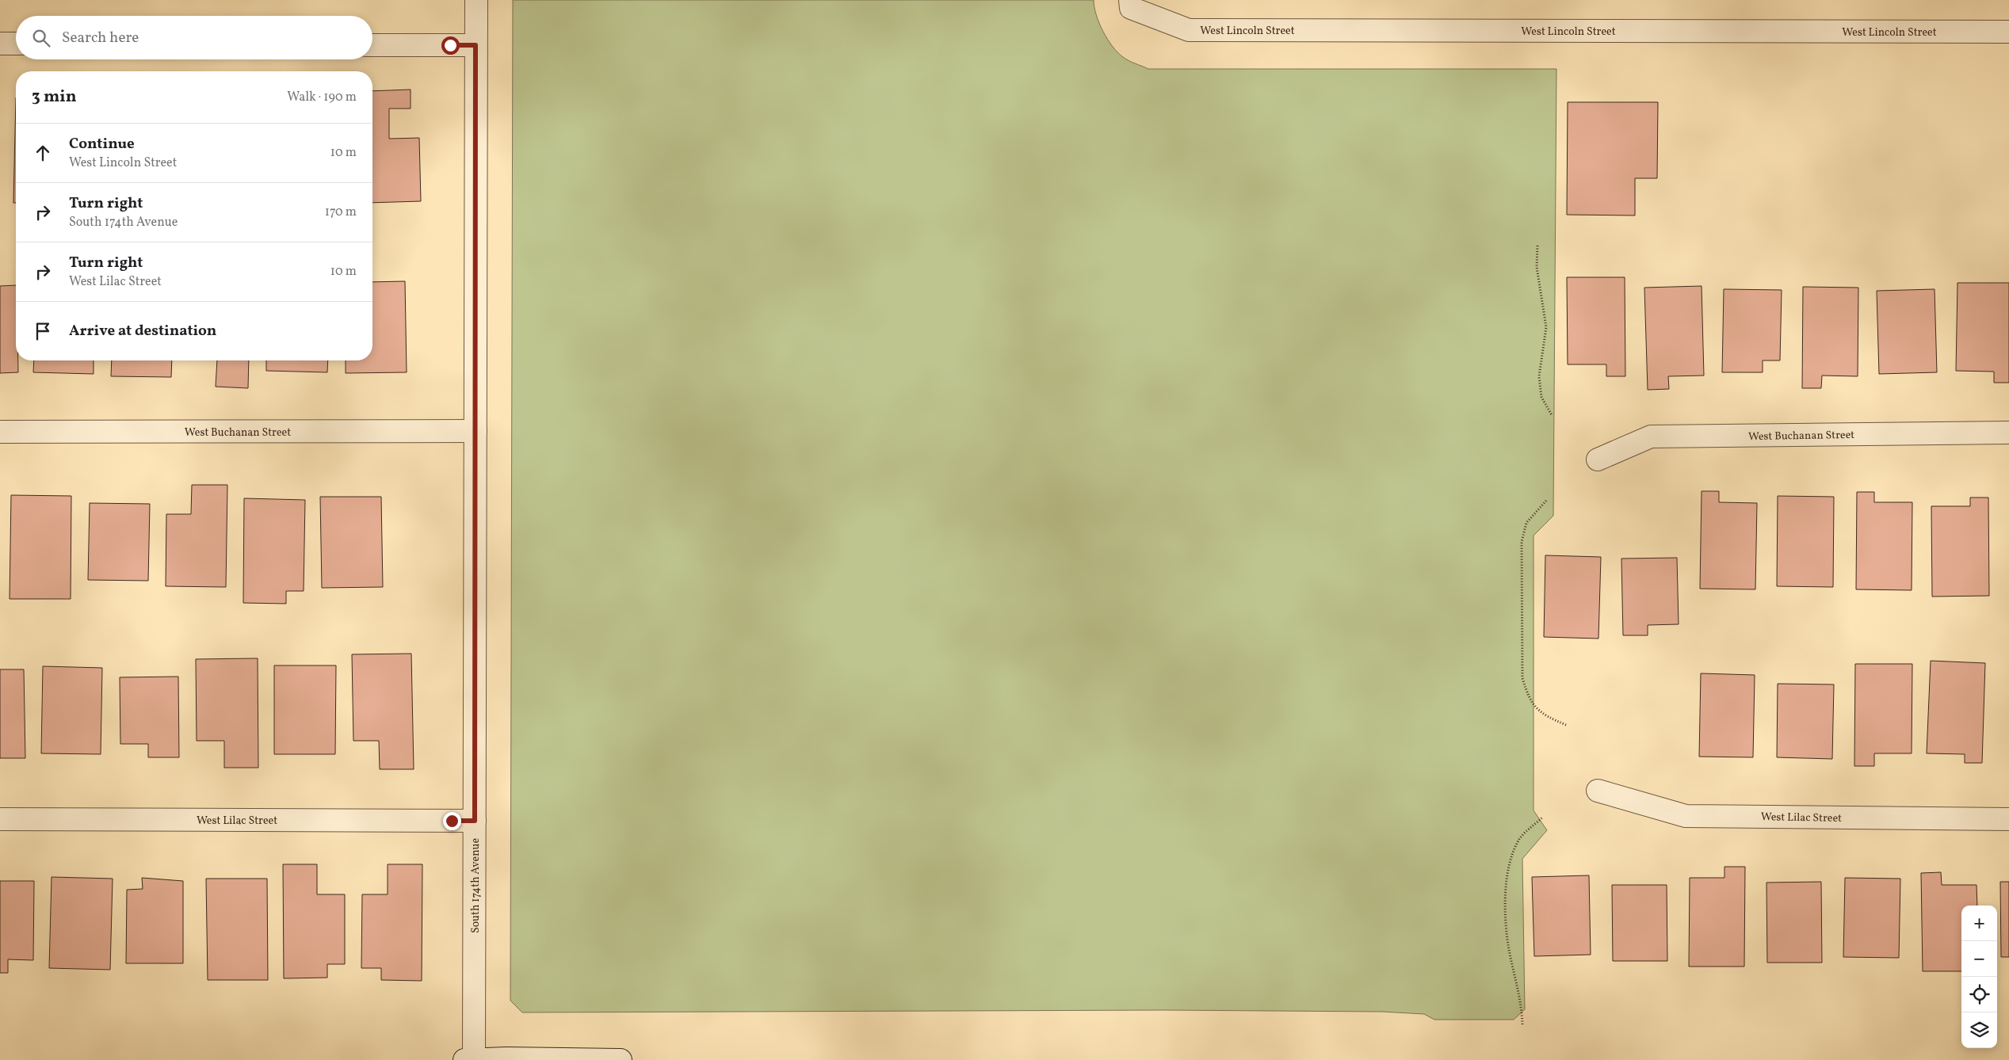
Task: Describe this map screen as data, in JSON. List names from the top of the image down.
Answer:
{
  "streets": {
    "street": [
      "West Lincoln Street",
      "West Buchanan Street",
      "West Lilac Street",
      "South 174th Avenue"
    ]
  },
  "crossings": [
    ["West Buchanan Street", "South 174th Avenue"],
    ["West Lilac Street", "South 174th Avenue"]
  ],
  "page": {
    "search": "Search here",
    "heading": ["3 min", "Walk · 190 m"],
    "list": [
      ["Continue", "West Lincoln Street", "10 m"],
      ["Turn right", "South 174th Avenue", "170 m"],
      ["Turn right", "West Lilac Street", "10 m"],
      "Arrive at destination"
    ],
    "map_buttons": ["+", "−"]
  }
}
